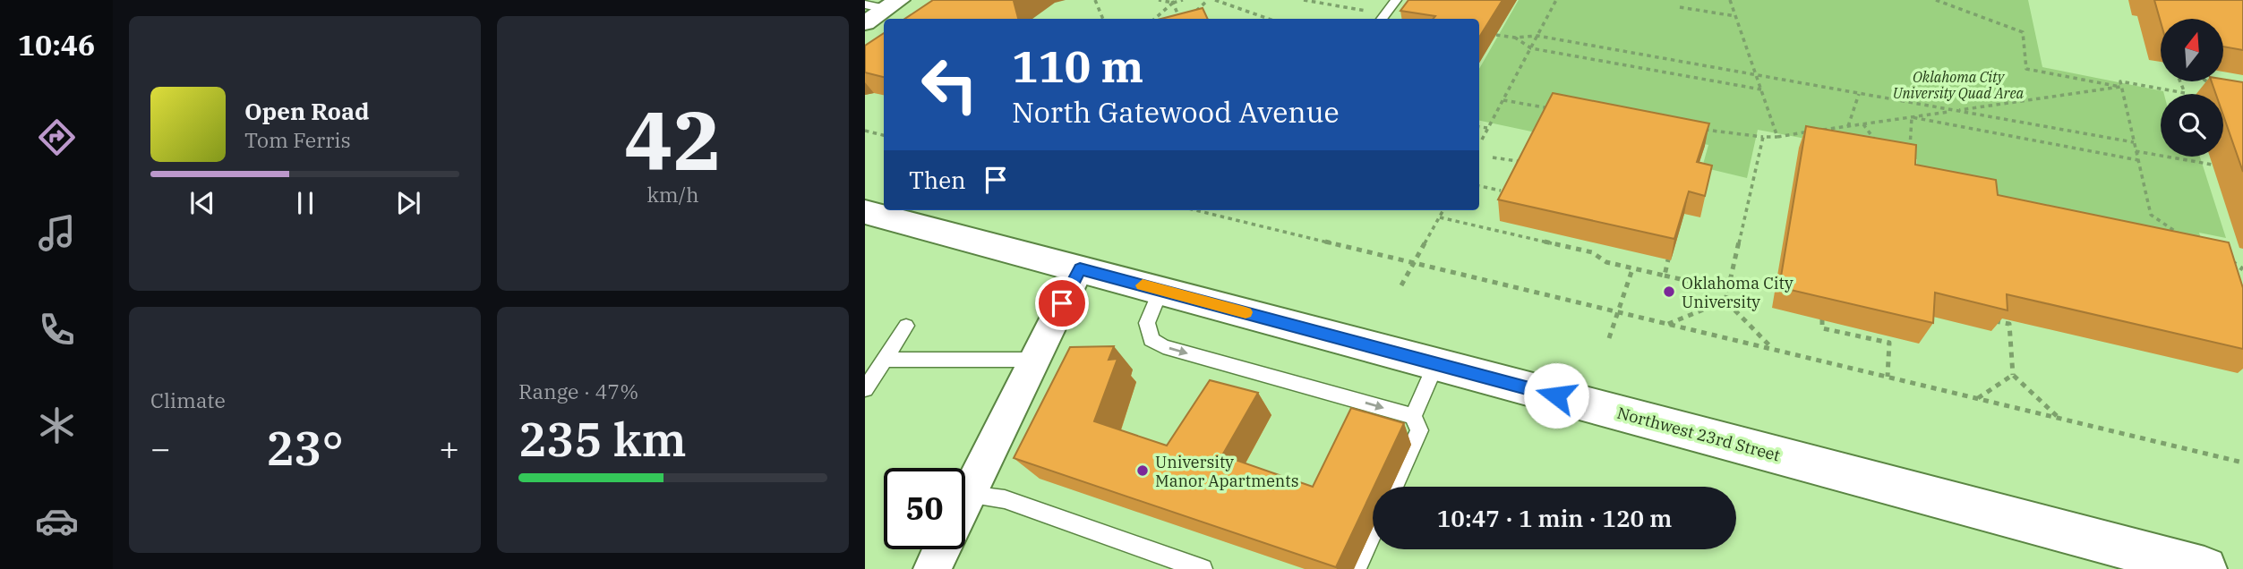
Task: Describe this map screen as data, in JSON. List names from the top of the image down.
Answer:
{
  "streets": {
    "main road": ["Northwest 23rd Street"]
  },
  "parks": ["Oklahoma City University Quad Area"],
  "places": ["Oklahoma City University", "University Manor Apartments"],
  "north": "top",
  "page": {
    "tabs": "10:46",
    "tile": [
      ["42", "km/h"],
      "Climate",
      ["Range · 47%", "235 km"]
    ],
    "turn": ["110 m", "North Gatewood Avenue"],
    "song": ["Open Road", "Tom Ferris"],
    "then": "Then",
    "heat": ["−", "23°", "+"],
    "limit": "50",
    "trip": "10:47 · 1 min · 120 m"
  }
}
